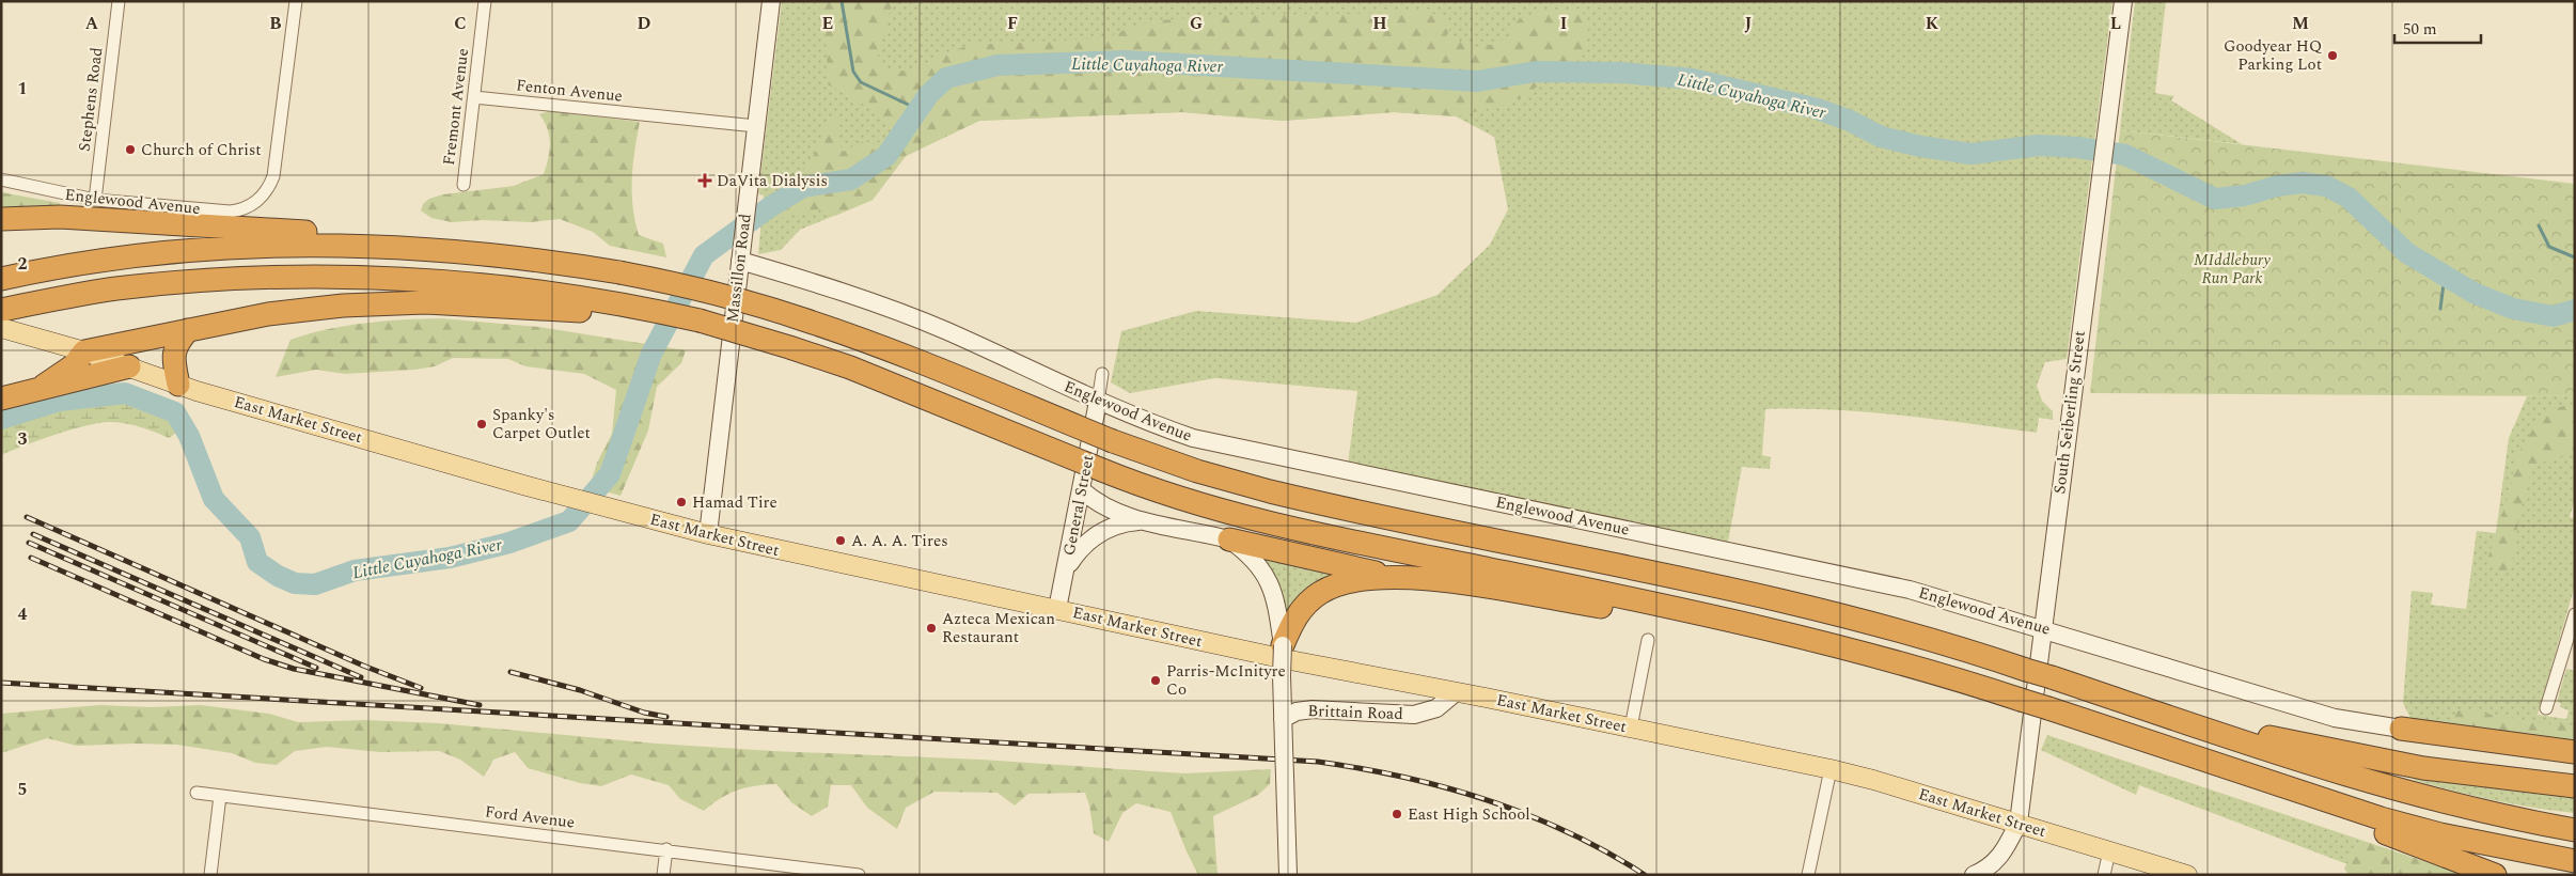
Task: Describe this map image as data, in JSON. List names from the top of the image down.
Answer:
{
  "streets": {
    "main road": [
      "Englewood Avenue",
      "Massillon Road",
      "South Seiberling Street",
      "East Market Street",
      "General Street",
      "Brittain Road"
    ],
    "street": [
      "Fenton Avenue",
      "Stephens Road",
      "Fremont Avenue",
      "Ford Avenue"
    ]
  },
  "crossings": [
    ["Fenton Avenue", "Fremont Avenue"],
    ["Fenton Avenue", "Massillon Road"],
    ["Stephens Road", "Englewood Avenue"],
    ["Englewood Avenue", "Massillon Road"],
    ["Englewood Avenue", "South Seiberling Street"],
    ["Englewood Avenue", "General Street"],
    ["Massillon Road", "East Market Street"],
    ["South Seiberling Street", "East Market Street"],
    ["East Market Street", "General Street"],
    ["East Market Street", "Brittain Road"]
  ],
  "water": ["Little Cuyahoga River"],
  "parks": ["MIddlebury Run Park"],
  "places": {
    "other": [
      "Goodyear HQ Parking Lot",
      "Church of Christ",
      "Spanky's Carpet Outlet",
      "Hamad Tire",
      "A. A. A. Tires",
      "Azteca Mexican Restaurant",
      "Parris-McInityre Co",
      "East High School"
    ],
    "health": ["DaVita Dialysis"]
  },
  "scale_bar": "50 m",
  "grid": {
    "columns": [
      "A",
      "B",
      "C",
      "D",
      "E",
      "F",
      "G",
      "H",
      "I",
      "J",
      "K",
      "L",
      "M"
    ],
    "rows": [
      "1",
      "2",
      "3",
      "4",
      "5"
    ]
  }
}
